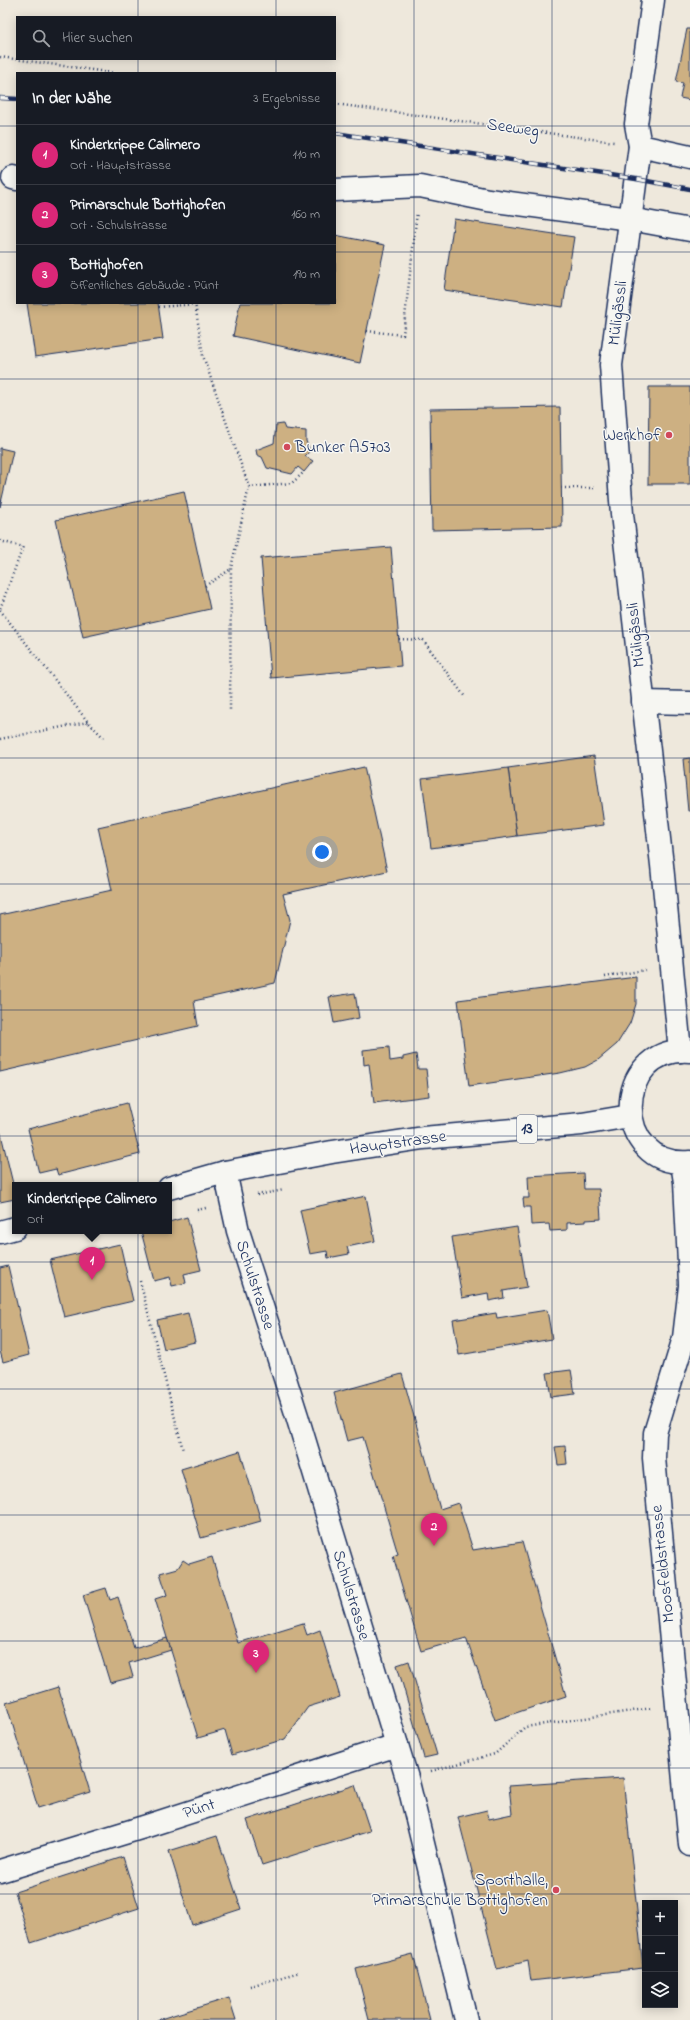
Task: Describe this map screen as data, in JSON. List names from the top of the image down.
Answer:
{
  "streets": {
    "street": [
      "Müligässli",
      "13",
      "Hauptstrasse",
      "Schulstrasse",
      "Moosfeldstrasse",
      "Pünt"
    ],
    "path": ["Seeweg"]
  },
  "crossings": [
    ["Seeweg", "Müligässli"],
    ["Hauptstrasse", "Schulstrasse"],
    ["Schulstrasse", "Pünt"]
  ],
  "places": ["Werkhof", "Bunker A5703", "Sporthalle, Primarschule Bottighofen"],
  "page": {
    "search": "Hier suchen",
    "heading": ["In der Nähe", "3 Ergebnisse"],
    "list": [
      {
        "mark": "1",
        "name": "Kinderkrippe Calimero",
        "note": "Ort · Hauptstrasse",
        "value": "110 m"
      },
      {
        "mark": "2",
        "name": "Primarschule Bottighofen",
        "note": "Ort · Schulstrasse",
        "value": "160 m"
      },
      {
        "mark": "3",
        "name": "Bottighofen",
        "note": "Öffentliches Gebäude · Pünt",
        "value": "190 m"
      }
    ],
    "popup": ["Kinderkrippe Calimero", "Ort"],
    "pins": ["1", "2", "3"],
    "map_buttons": ["+", "−"]
  }
}
